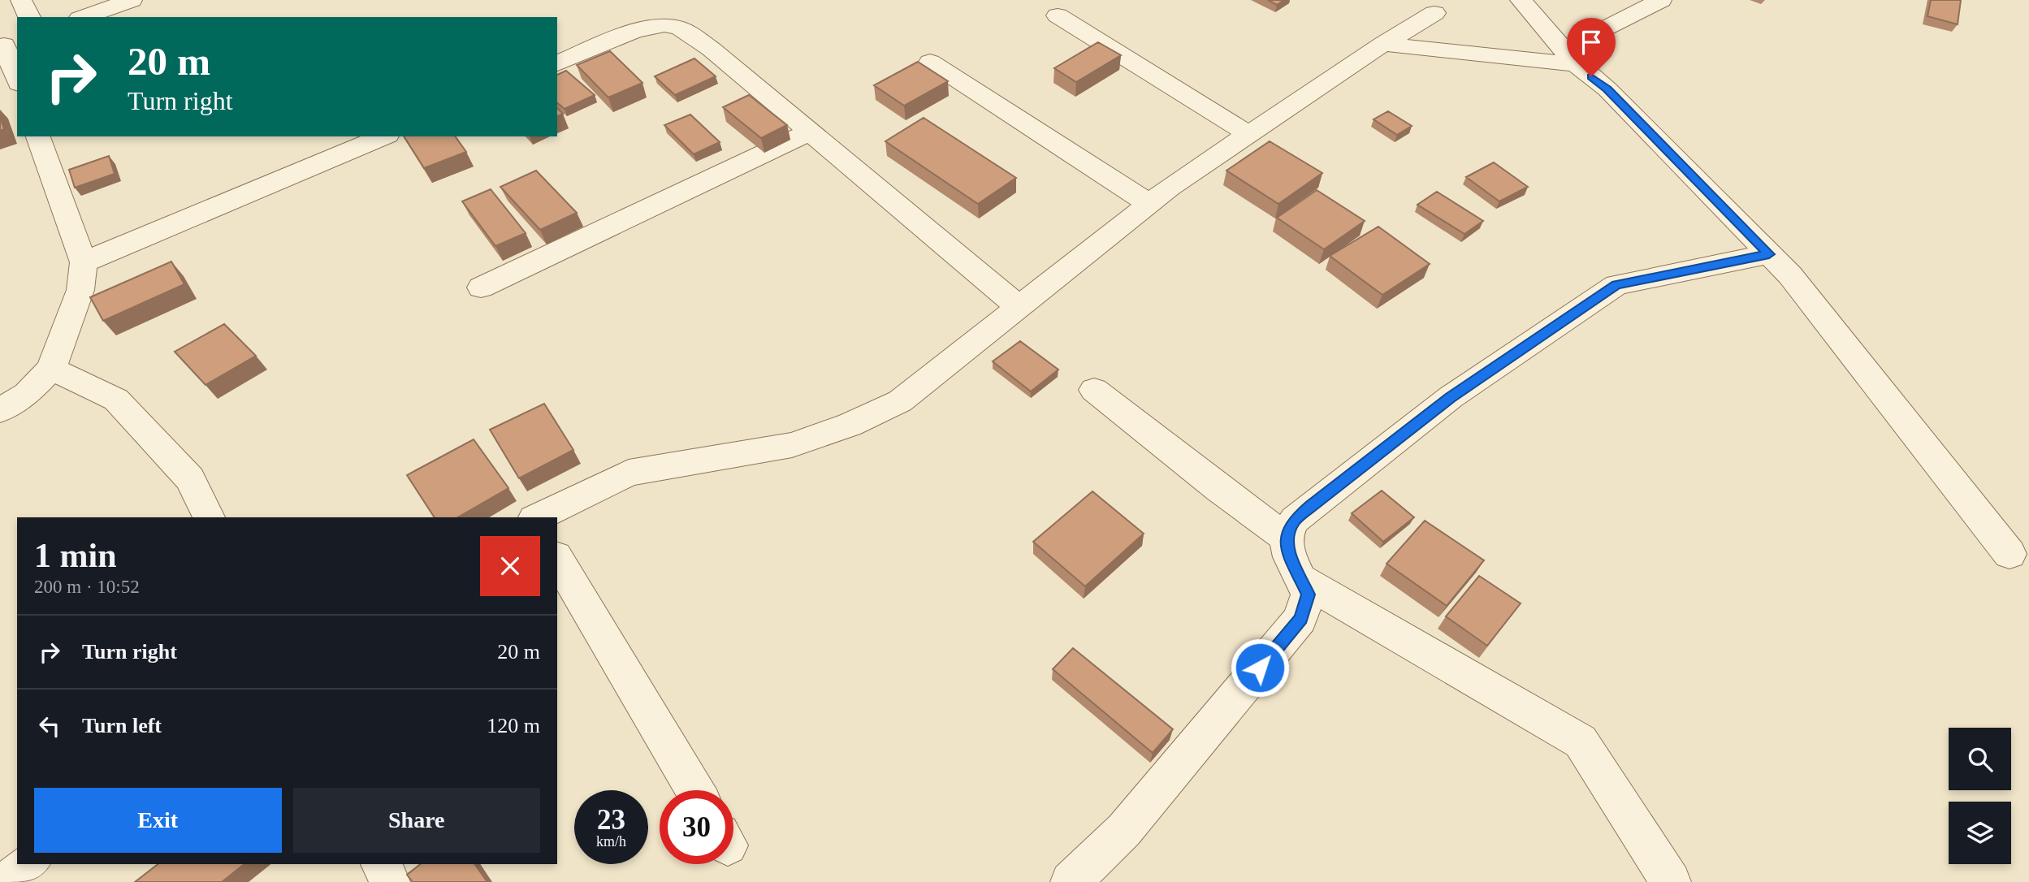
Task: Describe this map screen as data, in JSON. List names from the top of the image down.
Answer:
{
  "page": {
    "turn": ["20 m", "Turn right"],
    "heading": ["1 min", "200 m · 10:52"],
    "list": [
      {
        "name": "Turn right",
        "value": "20 m"
      },
      {
        "name": "Turn left",
        "value": "120 m"
      }
    ],
    "buttons": ["Exit", "Share"],
    "speed": "23 km/h",
    "limit": "30"
  }
}
